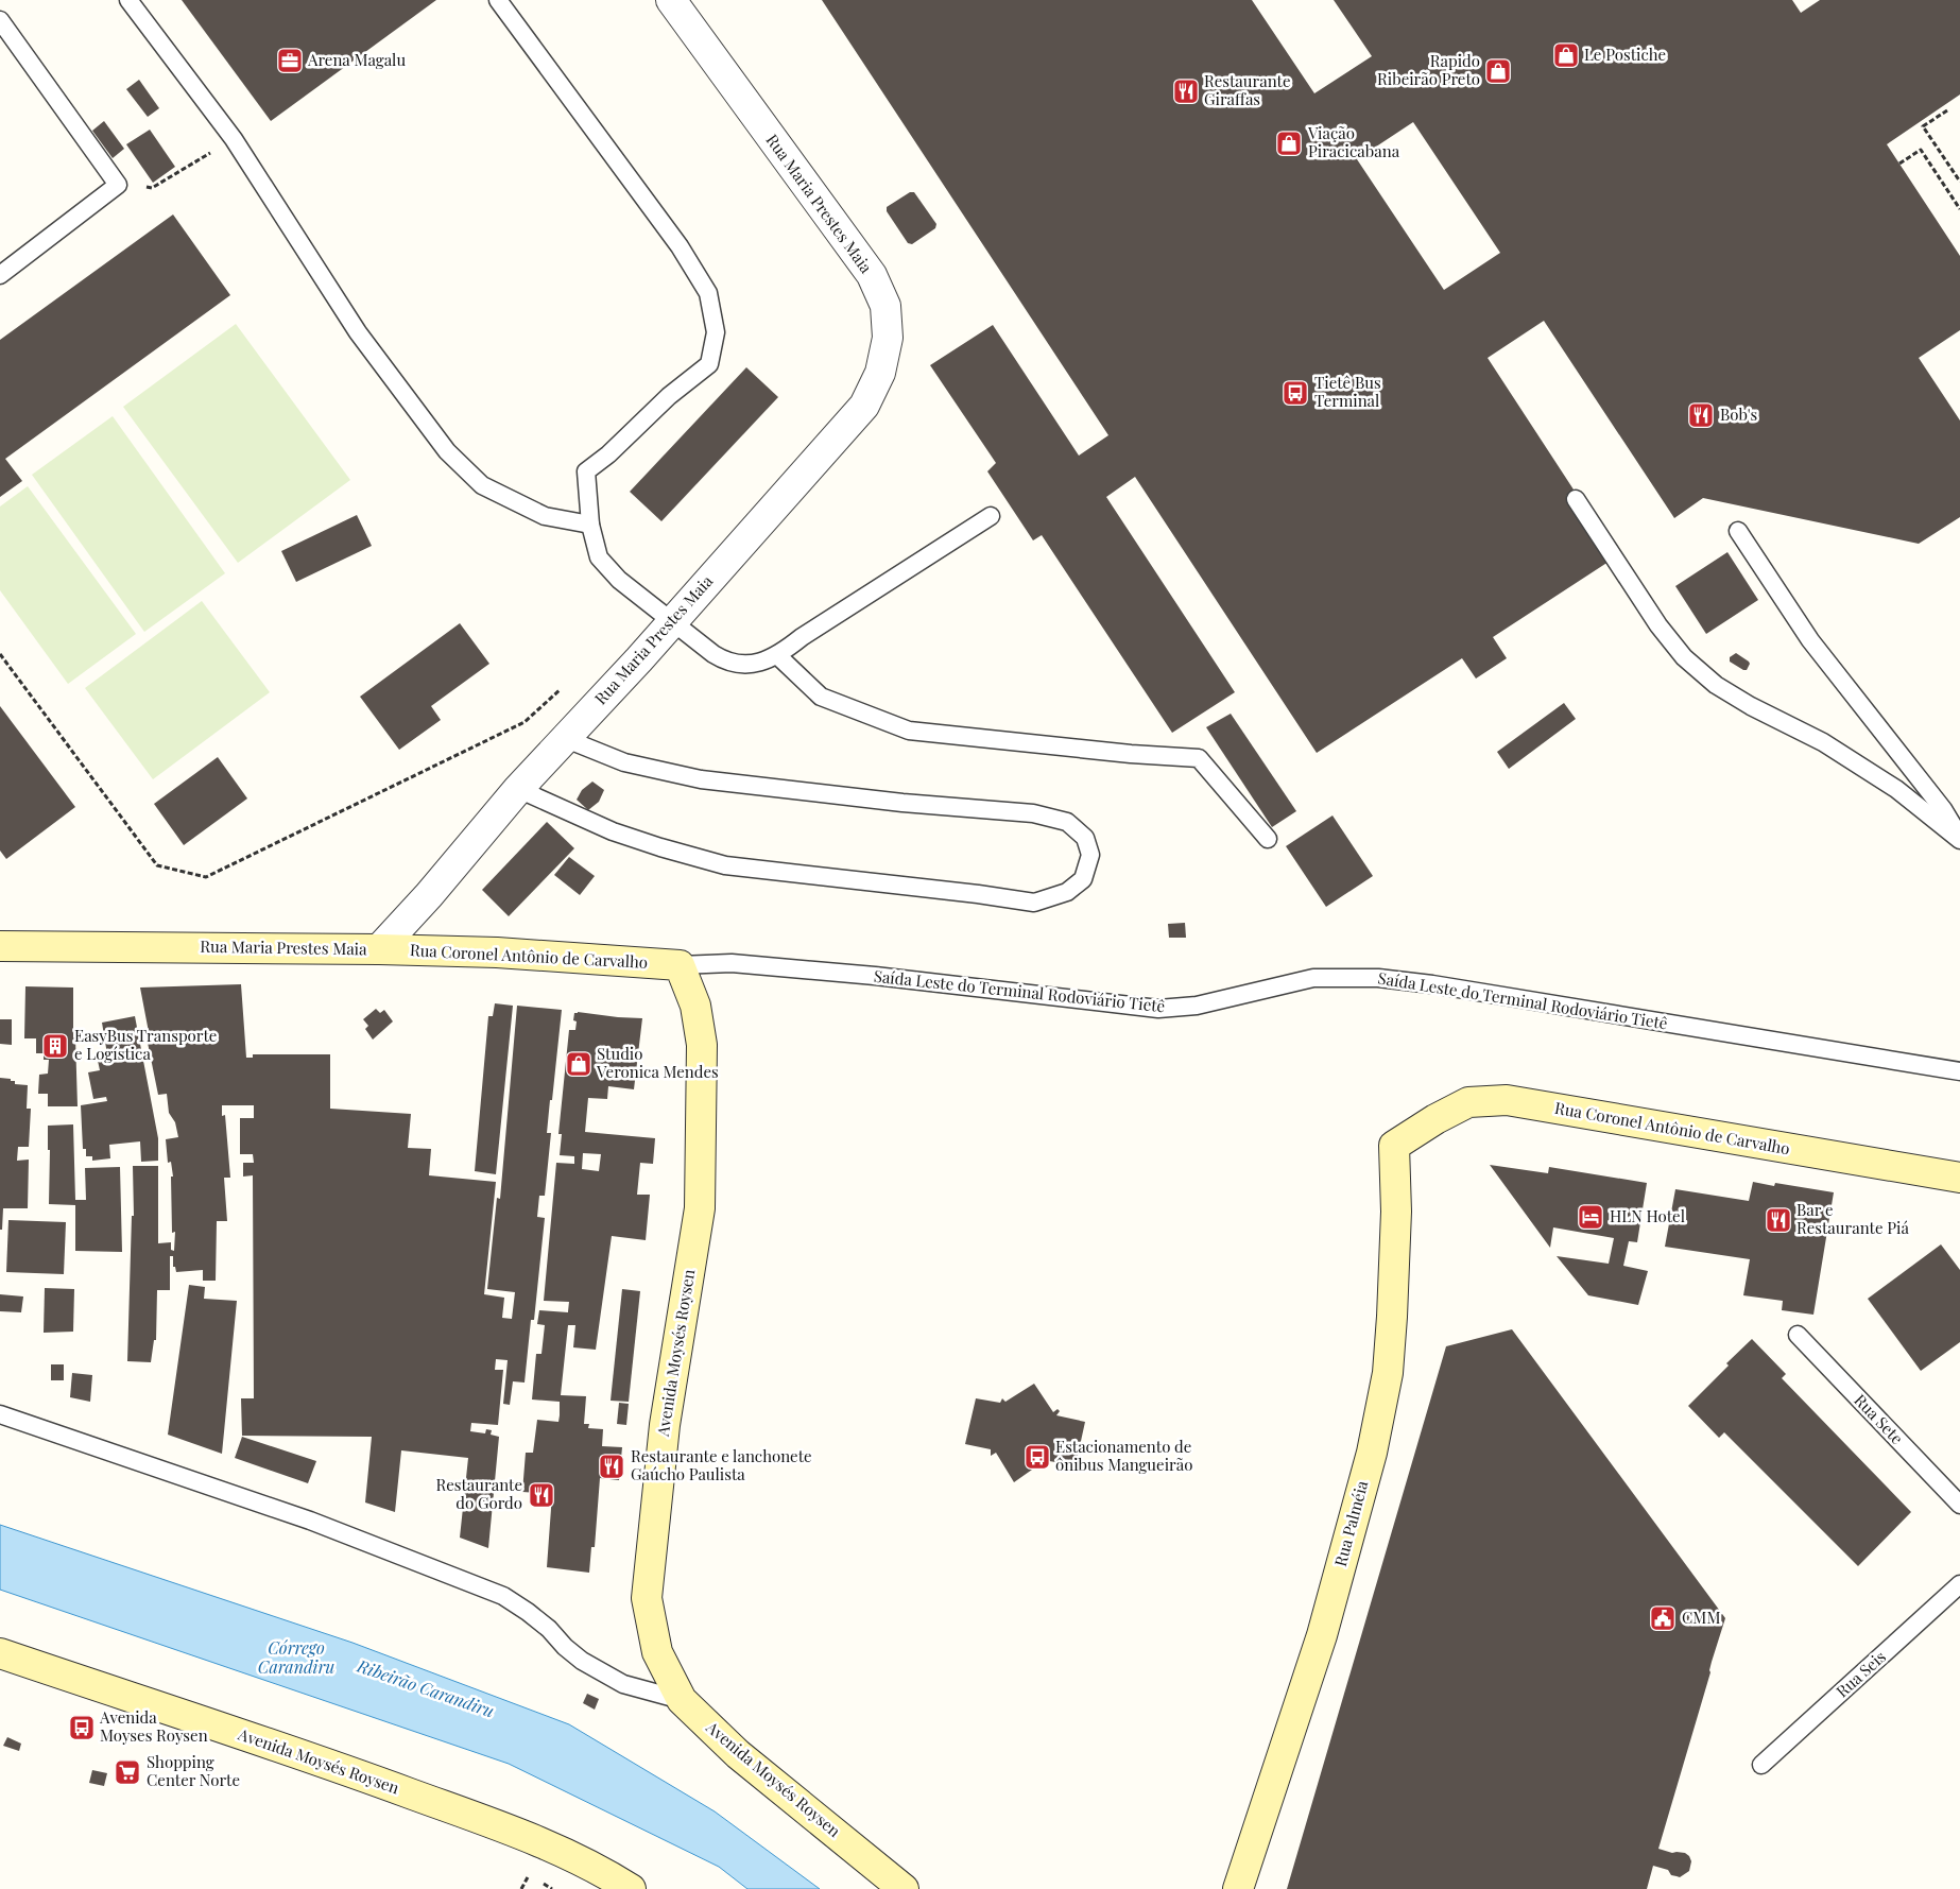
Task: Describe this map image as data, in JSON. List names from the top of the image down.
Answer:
{
  "streets": {
    "street": [
      "Rua Maria Prestes Maia",
      "Rua Coronel Antônio de Carvalho",
      "Avenida Moysés Roysen",
      "Rua Palméia"
    ],
    "lane": ["Saída Leste do Terminal Rodoviário Tietê", "Rua Sete", "Rua Seis"]
  },
  "crossings": [
    ["Rua Maria Prestes Maia", "Rua Coronel Antônio de Carvalho"],
    ["Rua Coronel Antônio de Carvalho", "Saída Leste do Terminal Rodoviário Tietê"],
    ["Rua Coronel Antônio de Carvalho", "Avenida Moysés Roysen"],
    ["Rua Coronel Antônio de Carvalho", "Rua Palméia"],
    ["Saída Leste do Terminal Rodoviário Tietê", "Avenida Moysés Roysen"]
  ],
  "water": ["Córrego Carandiru", "Ribeirão Carandiru"],
  "places": {
    "shop": [
      "Le Postiche",
      "Rapido Ribeirão Preto",
      "Viação Piracicabana",
      "Studio Veronica Mendes"
    ],
    "office": ["Arena Magalu"],
    "restaurant": [
      "Restaurante Giraffas",
      "Bob's",
      "Bar e Restaurante Piá",
      "Restaurante e lanchonete Gaúcho Paulista",
      "Restaurante do Gordo"
    ],
    "bus stop": ["Tietê Bus Terminal", "Estacionamento de ônibus Mangueirão", "Avenida Moyses Roysen"],
    "building": ["EasyBus Transporte e Logística"],
    "hotel": ["HLN Hotel"],
    "public building": ["CMM"],
    "supermarket": ["Shopping Center Norte"]
  }
}
